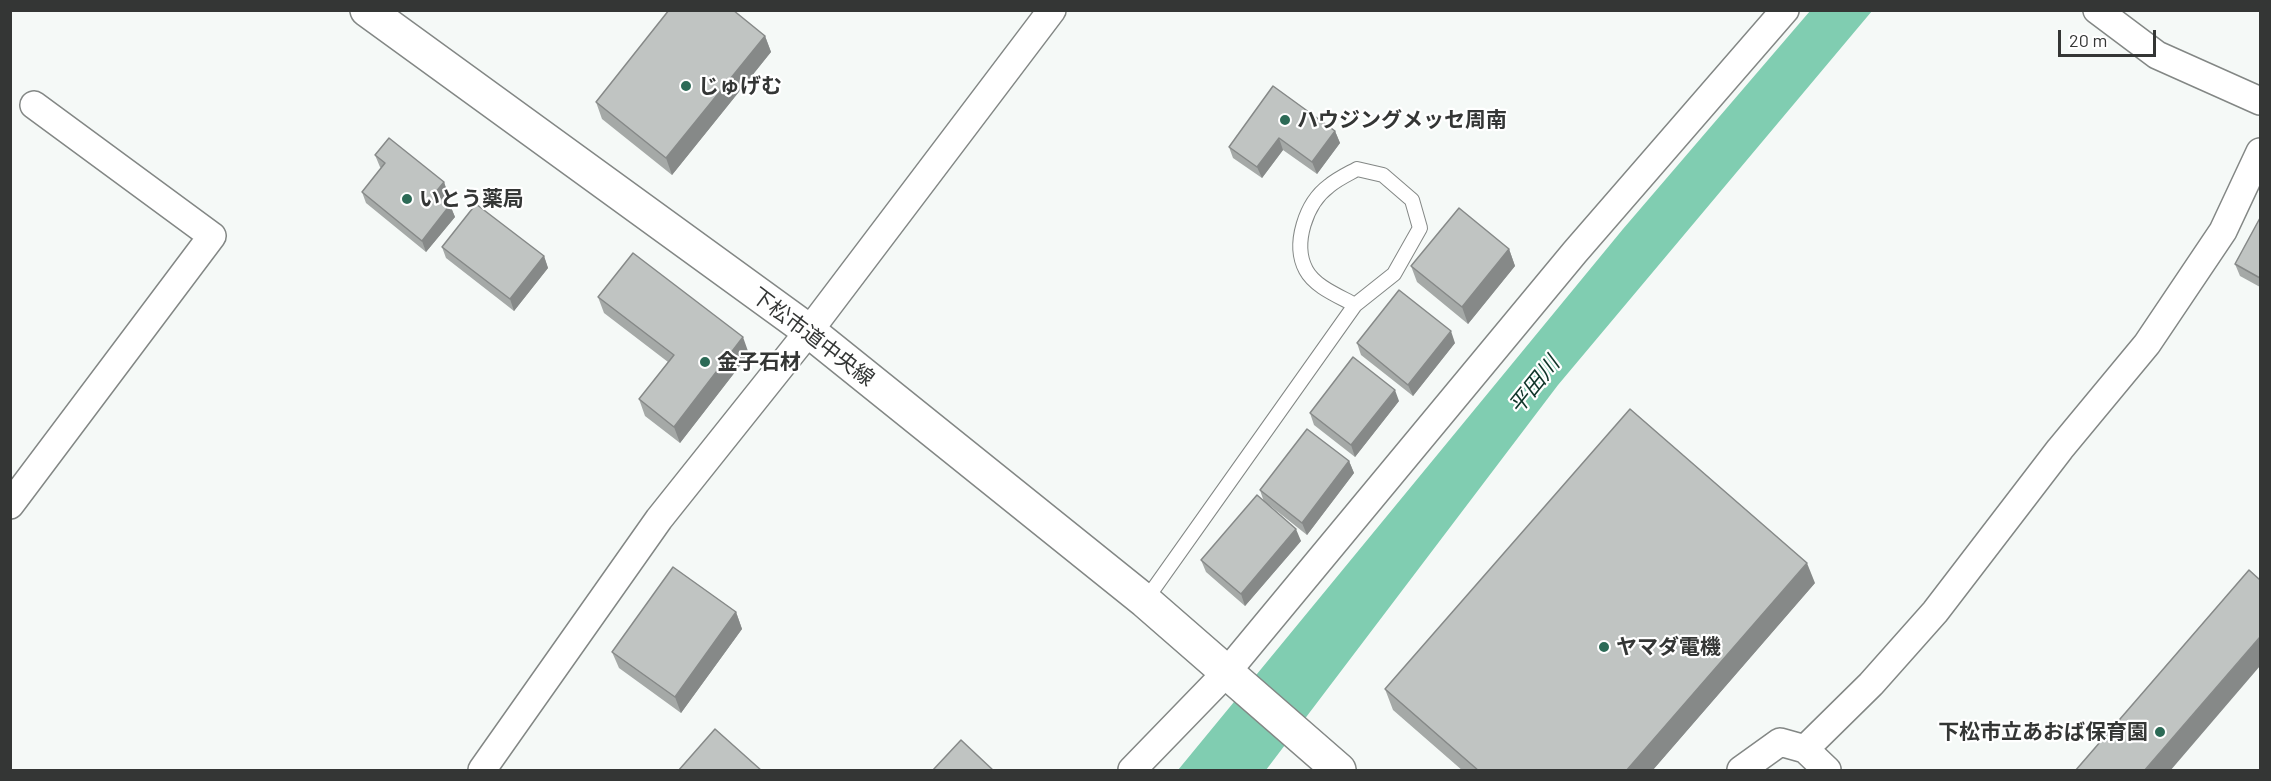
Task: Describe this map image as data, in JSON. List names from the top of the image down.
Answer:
{
  "streets": {
    "street": ["下松市道中央線"]
  },
  "water": ["平田川"],
  "places": [
    "じゅげむ",
    "ハウジングメッセ周南",
    "いとう薬局",
    "金子石材",
    "ヤマダ電機",
    "下松市立あおば保育園"
  ],
  "scale_bar": "20 m"
}
